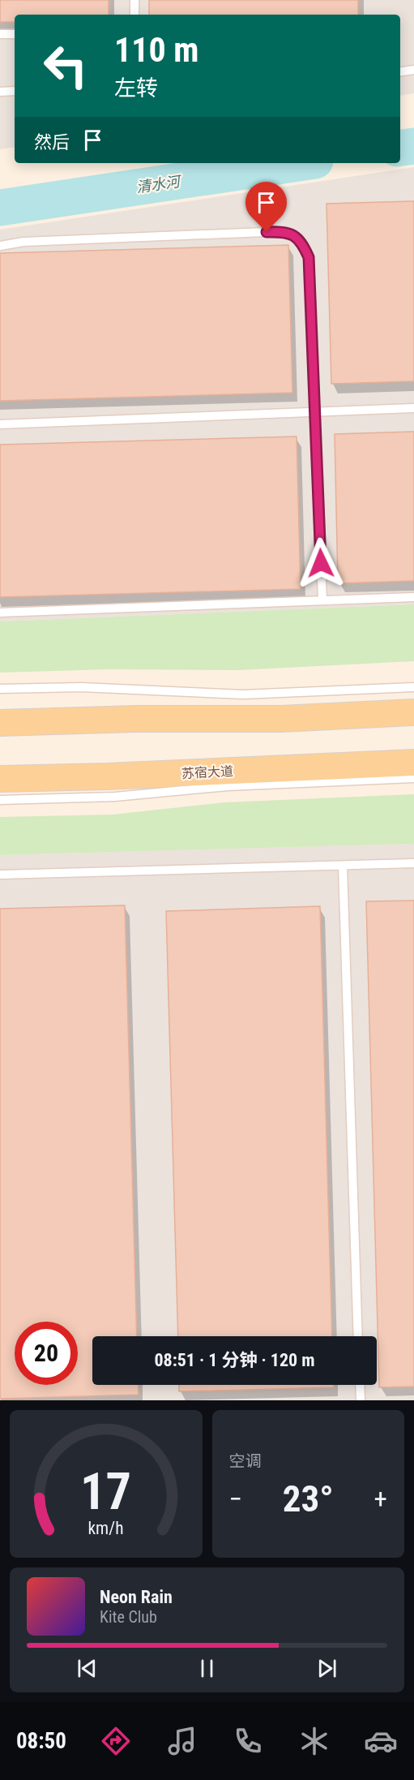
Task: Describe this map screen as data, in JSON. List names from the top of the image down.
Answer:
{
  "streets": {
    "main road": ["苏宿大道"]
  },
  "water": ["清水河"],
  "page": {
    "turn": ["110 m", "左转"],
    "then": "然后",
    "limit": "20",
    "trip": "08:51 · 1 分钟 · 120 m",
    "tile": "空调",
    "heat": ["−", "23°", "+"],
    "song": ["Neon Rain", "Kite Club"],
    "tabs": "08:50",
    "gauge": ["17", "km/h"]
  }
}
